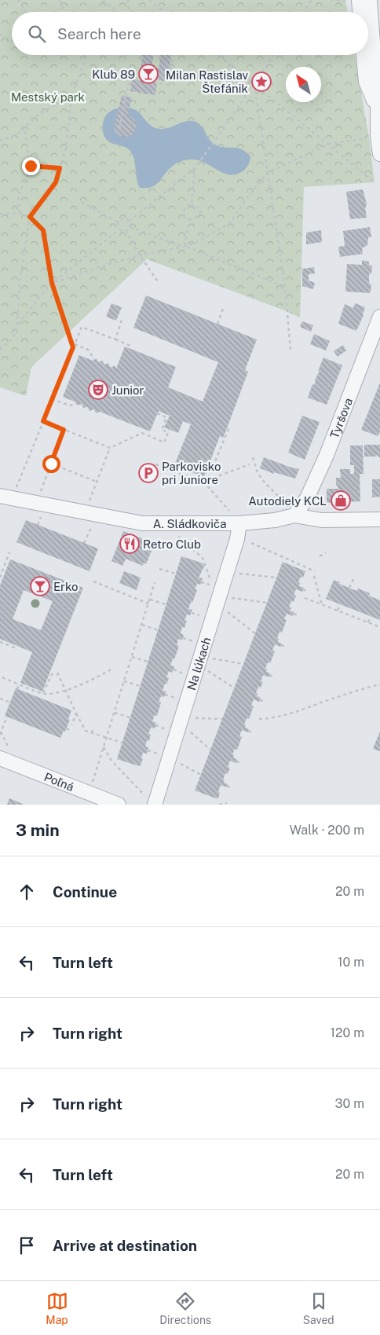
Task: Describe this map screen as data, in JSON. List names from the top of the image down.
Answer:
{
  "streets": {
    "street": [
      "Tyršova",
      "A. Sládkoviča",
      "Na lúkach",
      "Poľná"
    ]
  },
  "crossings": [
    ["Tyršova", "A. Sládkoviča"],
    ["A. Sládkoviča", "Na lúkach"]
  ],
  "parks": ["Mestský park"],
  "places": {
    "bar": ["Klub 89", "Erko"],
    "place": ["Milan Rastislav Štefánik"],
    "theatre": ["Junior"],
    "parking": ["Parkovisko pri Juniore"],
    "shop": ["Autodiely KCL"],
    "restaurant": ["Retro Club"]
  },
  "north": "top left",
  "page": {
    "search": "Search here",
    "heading": ["3 min", "Walk · 200 m"],
    "list": [
      ["Continue", "20 m"],
      ["Turn left", "10 m"],
      ["Turn right", "120 m"],
      ["Turn right", "30 m"],
      ["Turn left", "20 m"],
      "Arrive at destination"
    ],
    "nav": ["Map", "Directions", "Saved"]
  }
}
